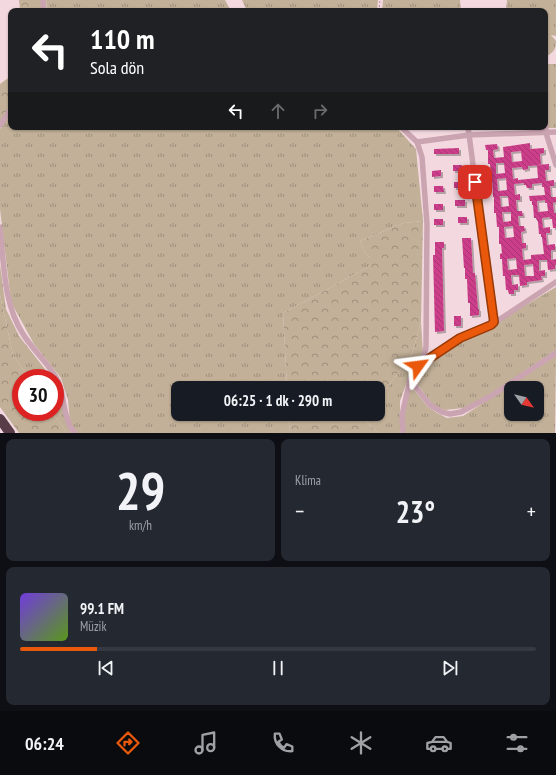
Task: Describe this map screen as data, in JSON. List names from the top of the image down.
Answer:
{
  "north": "bottom right",
  "page": {
    "turn": ["110 m", "Sola dön"],
    "limit": "30",
    "trip": "06:25 · 1 dk · 290 m",
    "tile": [
      ["29", "km/h"],
      "Klima"
    ],
    "heat": ["−", "23°", "+"],
    "song": ["99.1 FM", "Müzik"],
    "tabs": "06:24"
  }
}
